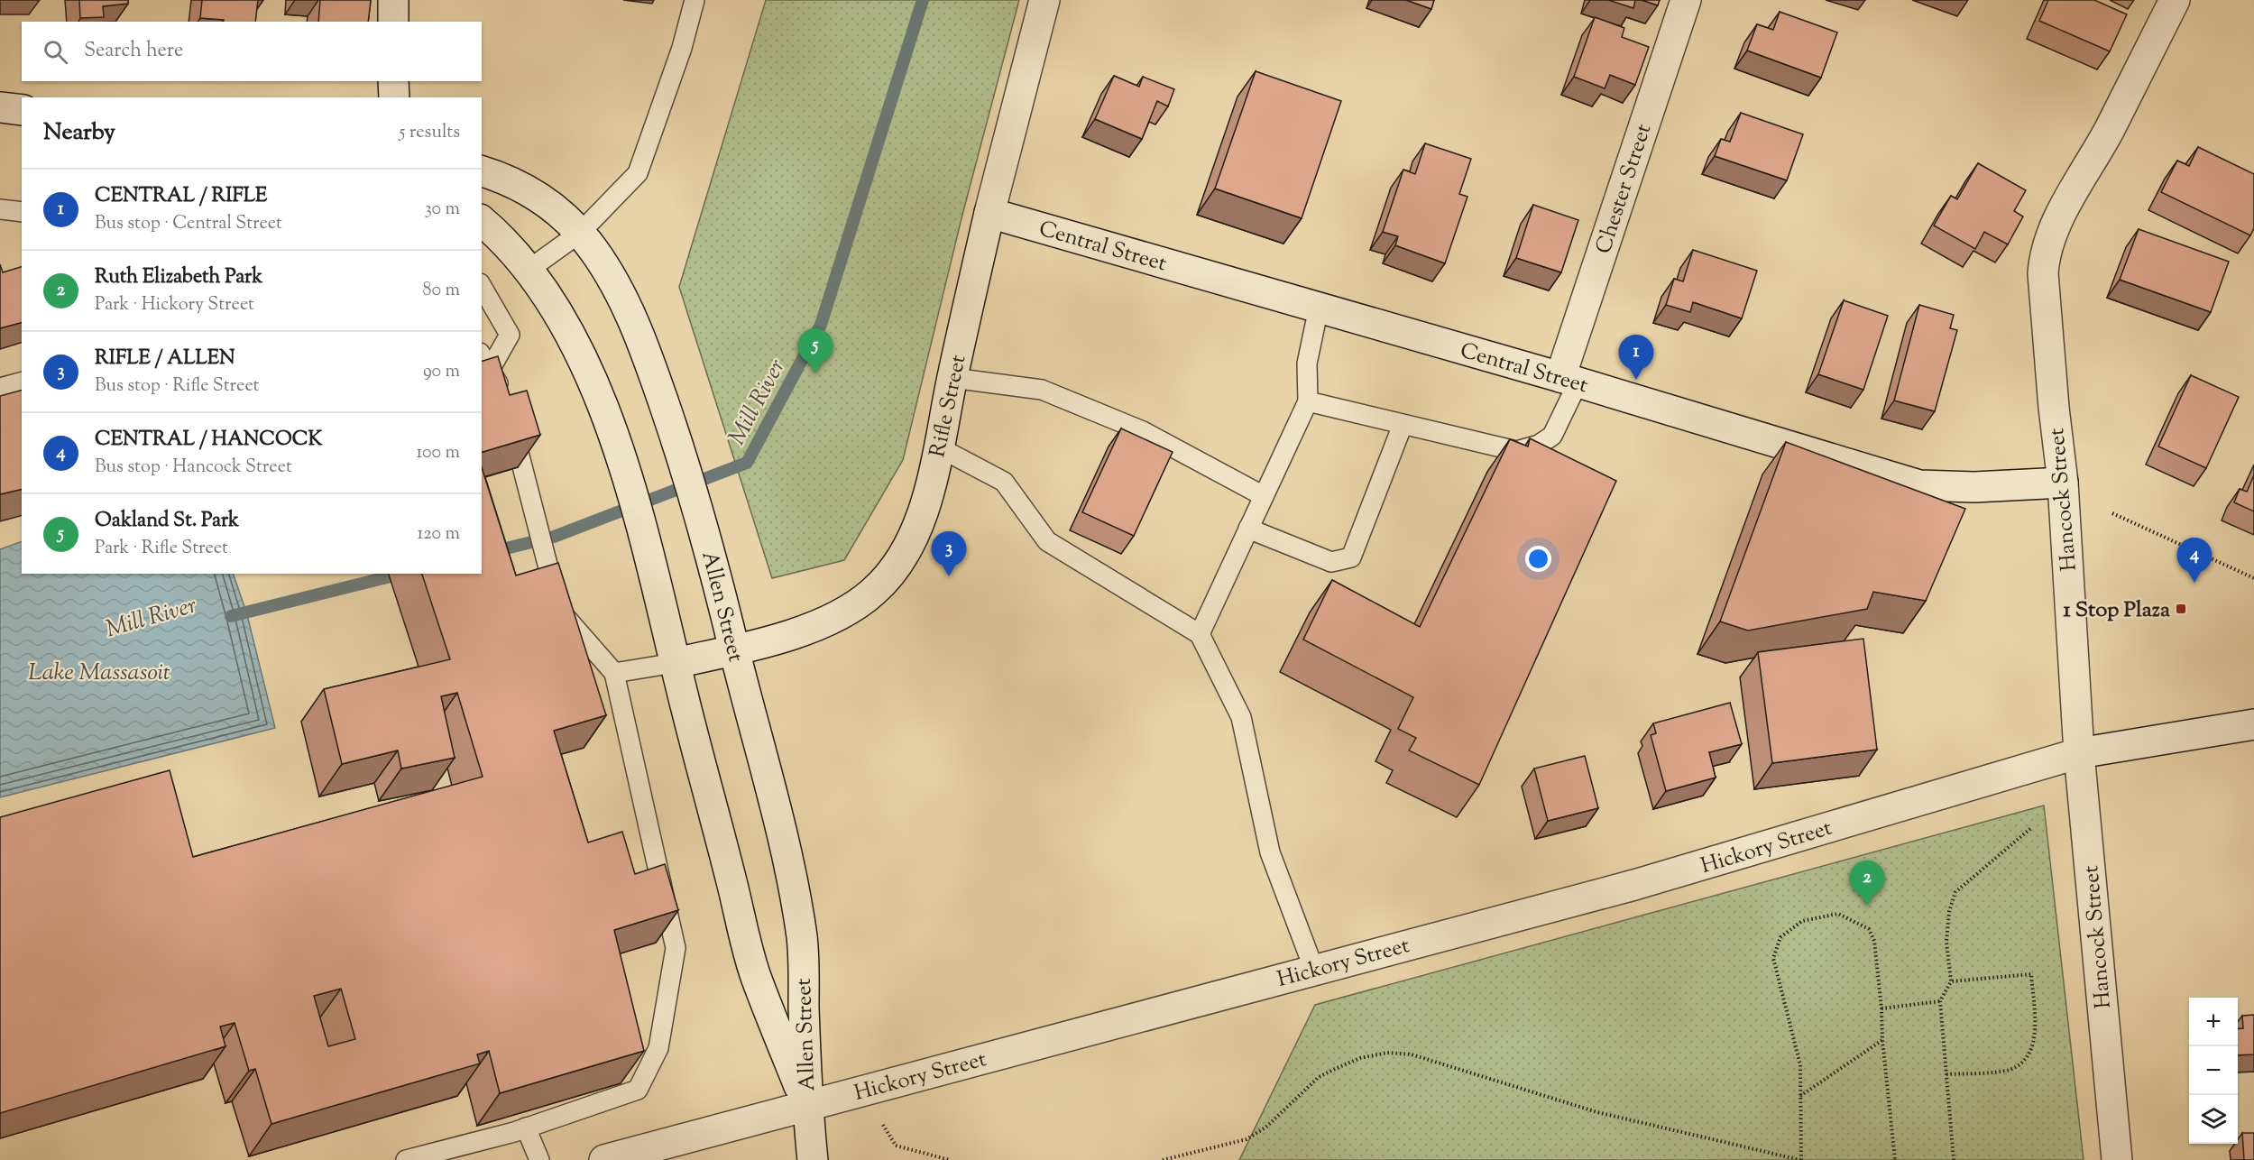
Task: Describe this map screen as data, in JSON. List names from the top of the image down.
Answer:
{
  "streets": {
    "main road": [
      "Chester Street",
      "Central Street",
      "Rifle Street",
      "Hancock Street",
      "Allen Street",
      "Hickory Street"
    ]
  },
  "crossings": [
    ["Chester Street", "Central Street"],
    ["Central Street", "Rifle Street"],
    ["Central Street", "Hancock Street"],
    ["Rifle Street", "Allen Street"],
    ["Hancock Street", "Hickory Street"],
    ["Allen Street", "Hickory Street"]
  ],
  "water": ["Mill River", "Lake Massasoit"],
  "places": {
    "transit": ["1 Stop Plaza"]
  },
  "page": {
    "search": "Search here",
    "heading": ["Nearby", "5 results"],
    "list": [
      {
        "mark": "1",
        "name": "CENTRAL / RIFLE",
        "note": "Bus stop · Central Street",
        "value": "30 m"
      },
      {
        "mark": "2",
        "name": "Ruth Elizabeth Park",
        "note": "Park · Hickory Street",
        "value": "80 m"
      },
      {
        "mark": "3",
        "name": "RIFLE / ALLEN",
        "note": "Bus stop · Rifle Street",
        "value": "90 m"
      },
      {
        "mark": "4",
        "name": "CENTRAL / HANCOCK",
        "note": "Bus stop · Hancock Street",
        "value": "100 m"
      },
      {
        "mark": "5",
        "name": "Oakland St. Park",
        "note": "Park · Rifle Street",
        "value": "120 m"
      }
    ],
    "pins": [
      "5",
      "1",
      "3",
      "4",
      "2"
    ],
    "map_buttons": ["+", "−"]
  }
}
